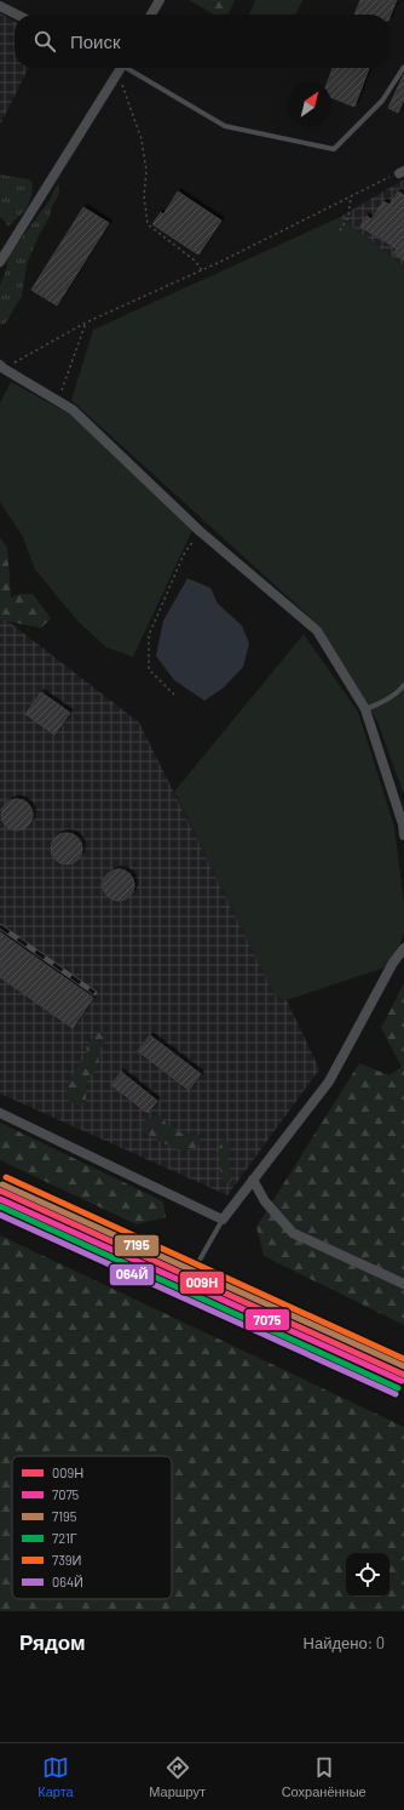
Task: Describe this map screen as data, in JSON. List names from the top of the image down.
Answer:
{
  "lines": [
    "transit line 739И",
    "transit line 7195",
    "transit line 009Н",
    "transit line 7075",
    "transit line 721Г",
    "transit line 064Й"
  ],
  "legend": [
    "009Н",
    "7075",
    "7195",
    "721Г",
    "739И",
    "064Й"
  ],
  "north": "top right",
  "page": {
    "search": "Поиск",
    "heading": ["Рядом", "Найдено: 0"],
    "nav": ["Карта", "Маршрут", "Сохранённые"]
  }
}
